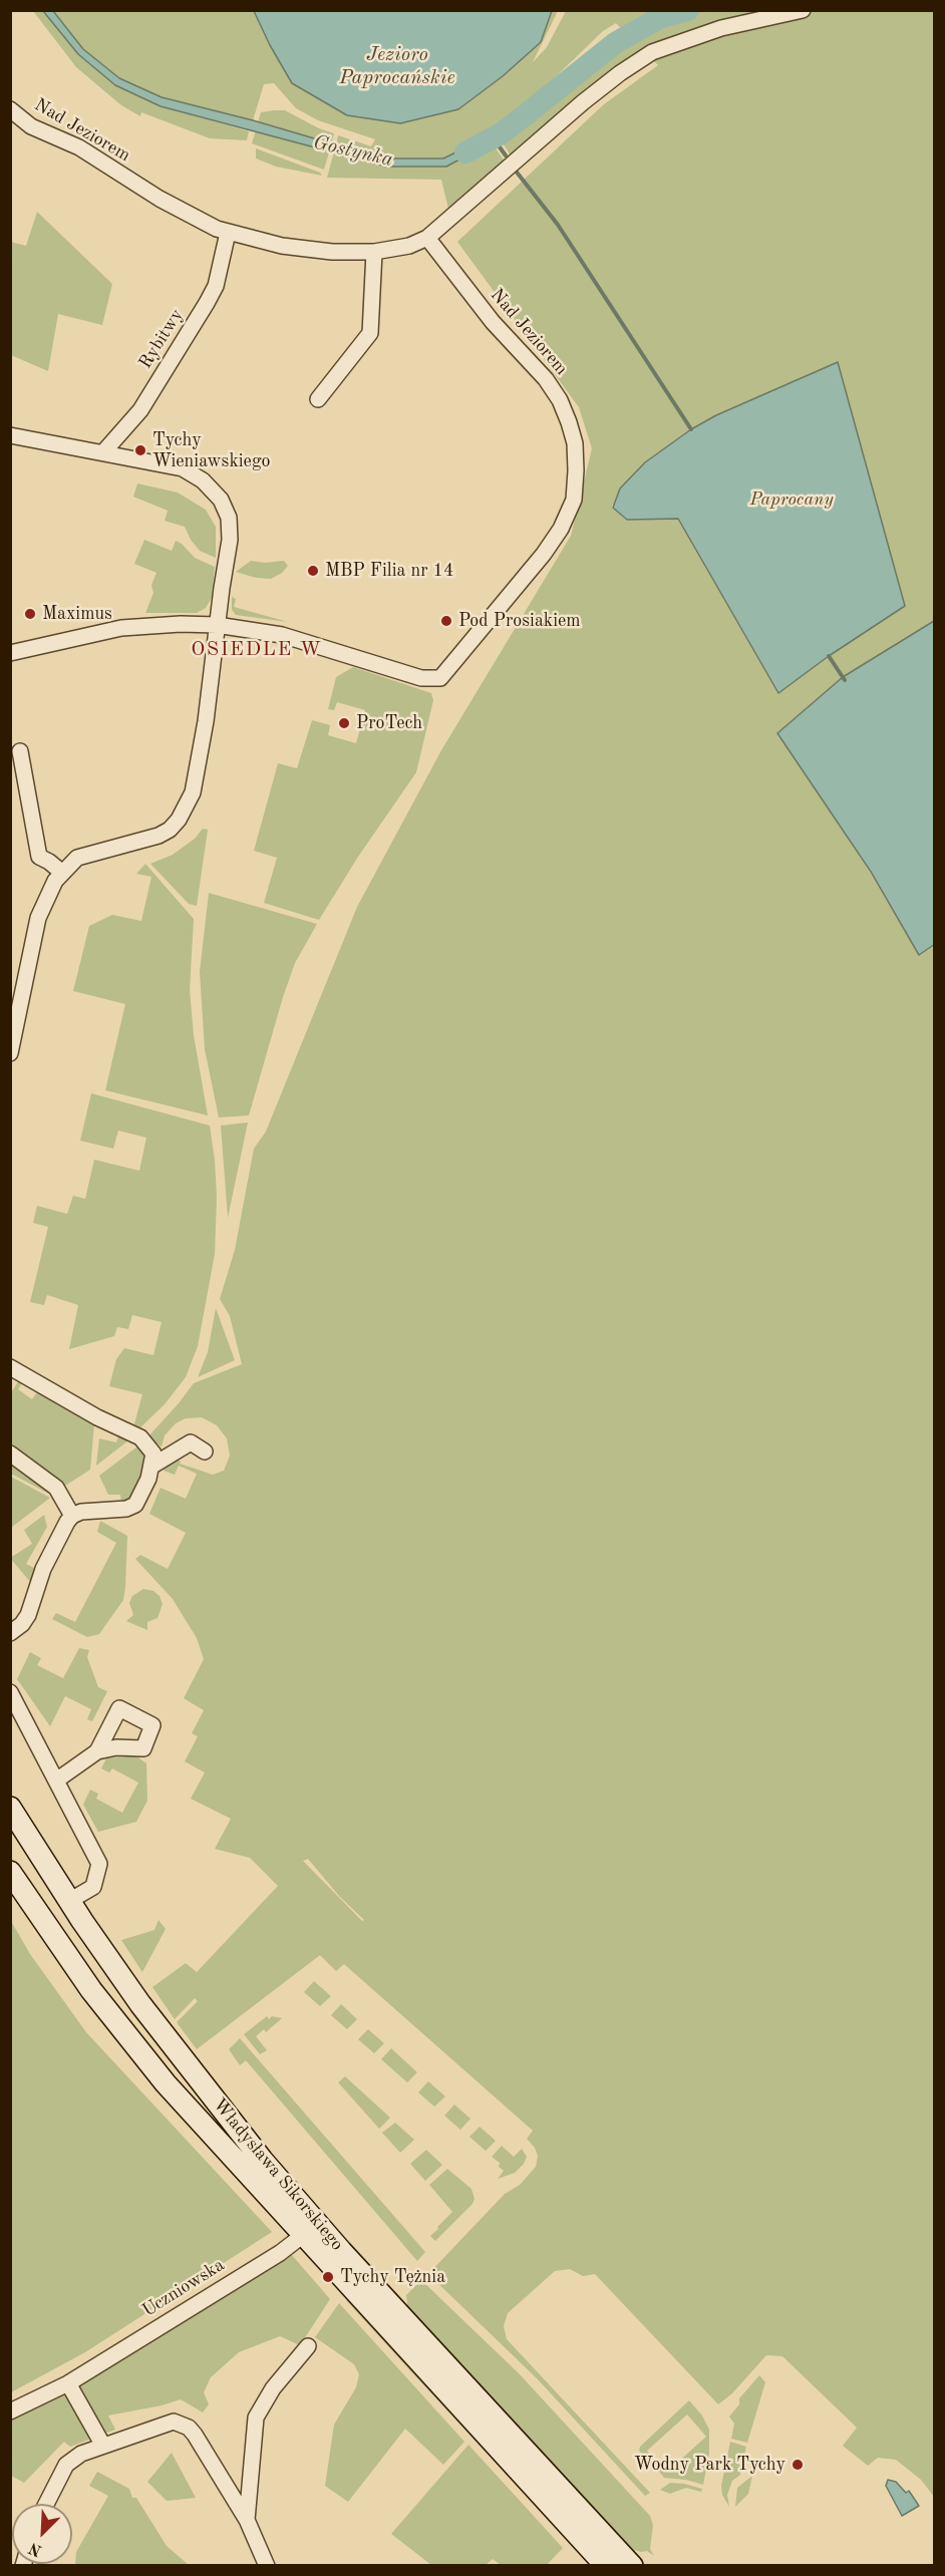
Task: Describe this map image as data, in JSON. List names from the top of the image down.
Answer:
{
  "streets": {
    "street": [
      "Nad Jeziorem",
      "Rybitwy",
      "Władysława Sikorskiego",
      "Uczniowska"
    ]
  },
  "crossings": [
    ["Nad Jeziorem", "Rybitwy"],
    ["Władysława Sikorskiego", "Uczniowska"]
  ],
  "districts": ["OSIEDLE W"],
  "water": ["Jezioro Paprocańskie", "Gostynka"],
  "parks": ["Paprocany"],
  "places": [
    "Tychy Wieniawskiego",
    "MBP Filia nr 14",
    "Maximus",
    "Pod Prosiakiem",
    "ProTech",
    "Tychy Tężnia",
    "Wodny Park Tychy"
  ],
  "north": "bottom left"
}
